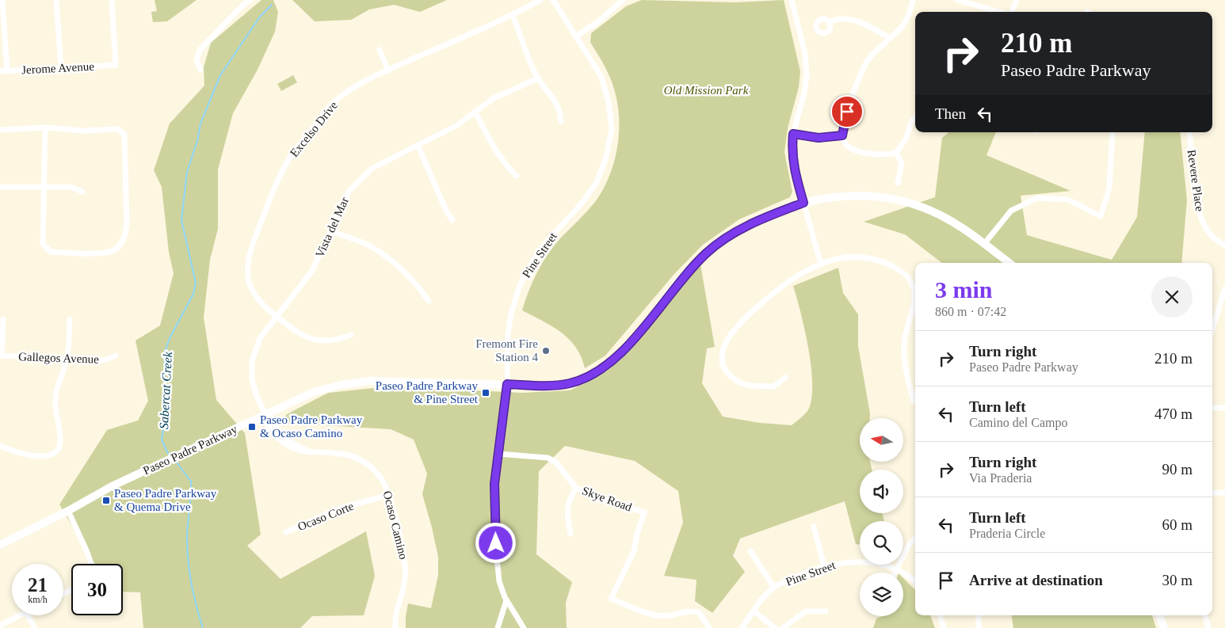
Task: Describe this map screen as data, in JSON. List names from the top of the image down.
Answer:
{
  "streets": {
    "main road": ["Paseo Padre Parkway"],
    "street": [
      "Jerome Avenue",
      "Excelso Drive",
      "Revere Place",
      "Vista del Mar",
      "Pine Street",
      "Gallegos Avenue",
      "Skye Road",
      "Ocaso Corte",
      "Ocaso Camino"
    ]
  },
  "crossings": [
    ["Excelso Drive", "Vista del Mar"],
    ["Vista del Mar", "Paseo Padre Parkway"],
    ["Vista del Mar", "Ocaso Camino"],
    ["Pine Street", "Paseo Padre Parkway"],
    ["Pine Street", "Skye Road"],
    ["Paseo Padre Parkway", "Ocaso Camino"],
    ["Ocaso Corte", "Ocaso Camino"]
  ],
  "water": ["Sabercat Creek"],
  "parks": ["Old Mission Park"],
  "places": {
    "other": ["Fremont Fire Station 4"],
    "transit": ["Paseo Padre Parkway & Pine Street", "Paseo Padre Parkway & Ocaso Camino", "Paseo Padre Parkway & Quema Drive"]
  },
  "north": "left",
  "page": {
    "turn": ["210 m", "Paseo Padre Parkway"],
    "then": "Then",
    "heading": ["3 min", "860 m · 07:42"],
    "list": [
      {
        "name": "Turn right",
        "note": "Paseo Padre Parkway",
        "value": "210 m"
      },
      {
        "name": "Turn left",
        "note": "Camino del Campo",
        "value": "470 m"
      },
      {
        "name": "Turn right",
        "note": "Via Praderia",
        "value": "90 m"
      },
      {
        "name": "Turn left",
        "note": "Praderia Circle",
        "value": "60 m"
      },
      {
        "name": "Arrive at destination",
        "value": "30 m"
      }
    ],
    "speed": "21 km/h",
    "limit": "30"
  }
}
